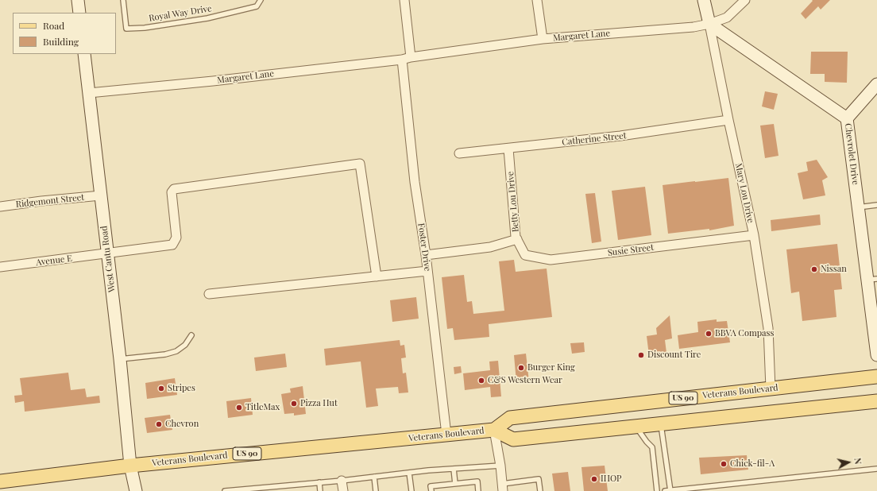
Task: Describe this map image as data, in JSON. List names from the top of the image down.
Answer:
{
  "streets": {
    "main road": ["Veterans Boulevard", "US 90"],
    "street": [
      "Margaret Lane",
      "Catherine Street",
      "Chevrolet Drive",
      "Mary Lou Drive",
      "Ridgemont Street",
      "Betty Lou Drive",
      "Foster Drive",
      "Susie Street",
      "West Cantu Road",
      "Avenue E"
    ],
    "lane": ["Royal Way Drive"]
  },
  "crossings": [
    ["Margaret Lane", "Chevrolet Drive"],
    ["Margaret Lane", "Mary Lou Drive"],
    ["Margaret Lane", "Foster Drive"],
    ["Margaret Lane", "West Cantu Road"],
    ["Catherine Street", "Mary Lou Drive"],
    ["Catherine Street", "Betty Lou Drive"],
    ["Chevrolet Drive", "Mary Lou Drive"],
    ["Mary Lou Drive", "Susie Street"],
    ["Mary Lou Drive", "Veterans Boulevard"],
    ["Ridgemont Street", "West Cantu Road"],
    ["Betty Lou Drive", "Foster Drive"],
    ["Betty Lou Drive", "Susie Street"],
    ["Foster Drive", "Veterans Boulevard"],
    ["West Cantu Road", "Avenue E"],
    ["West Cantu Road", "Veterans Boulevard"]
  ],
  "places": [
    "Nissan",
    "BBVA Compass",
    "Discount Tire",
    "Burger King",
    "C&S Western Wear",
    "Stripes",
    "Pizza Hut",
    "TitleMax",
    "Chevron",
    "Chick-fil-A",
    "IHOP"
  ],
  "legend": ["Road", "Building"],
  "north": "right"
}
